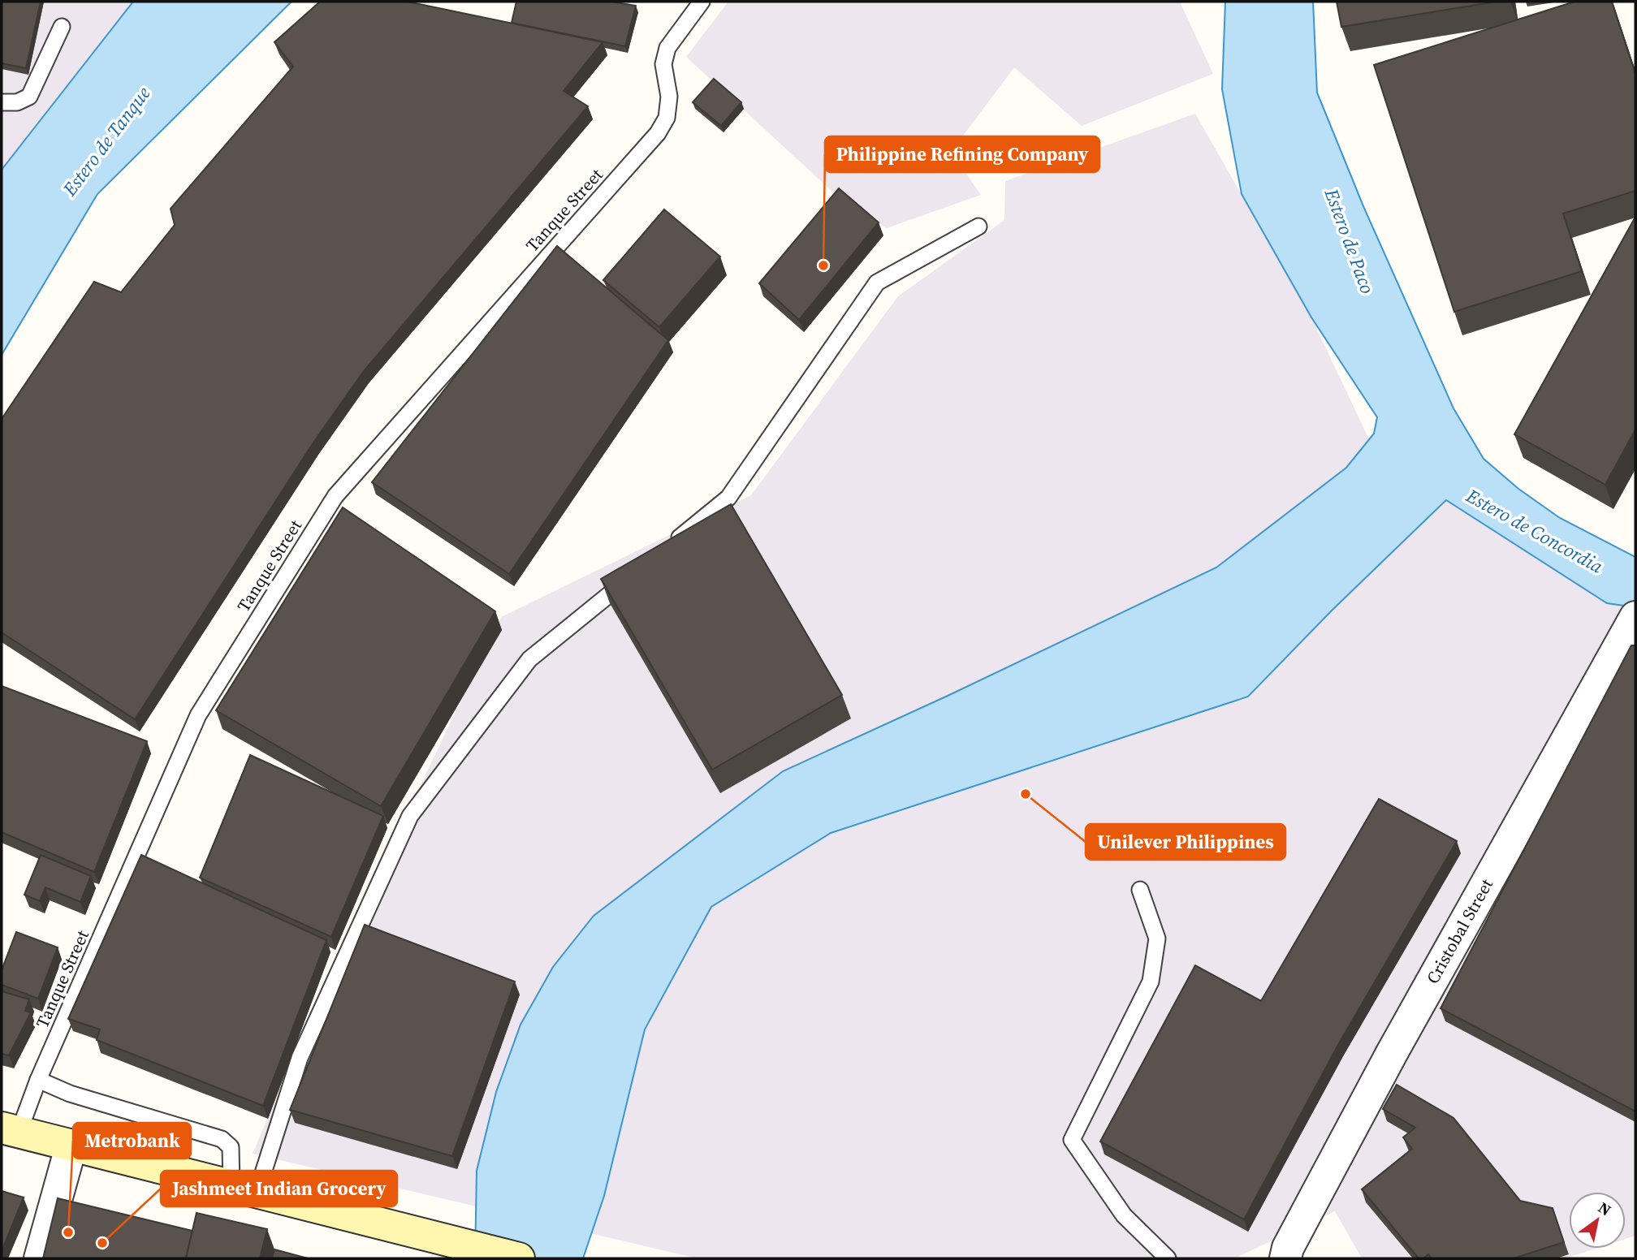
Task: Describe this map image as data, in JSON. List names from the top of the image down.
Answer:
{
  "streets": {
    "street": ["Cristobal Street"],
    "lane": ["Tanque Street"]
  },
  "water": ["Estero de Tanque", "Estero de Paco", "Estero de Concordia"],
  "places": [
    "Philippine Refining Company",
    "Unilever Philippines",
    "Metrobank",
    "Jashmeet Indian Grocery"
  ],
  "north": "top right"
}
